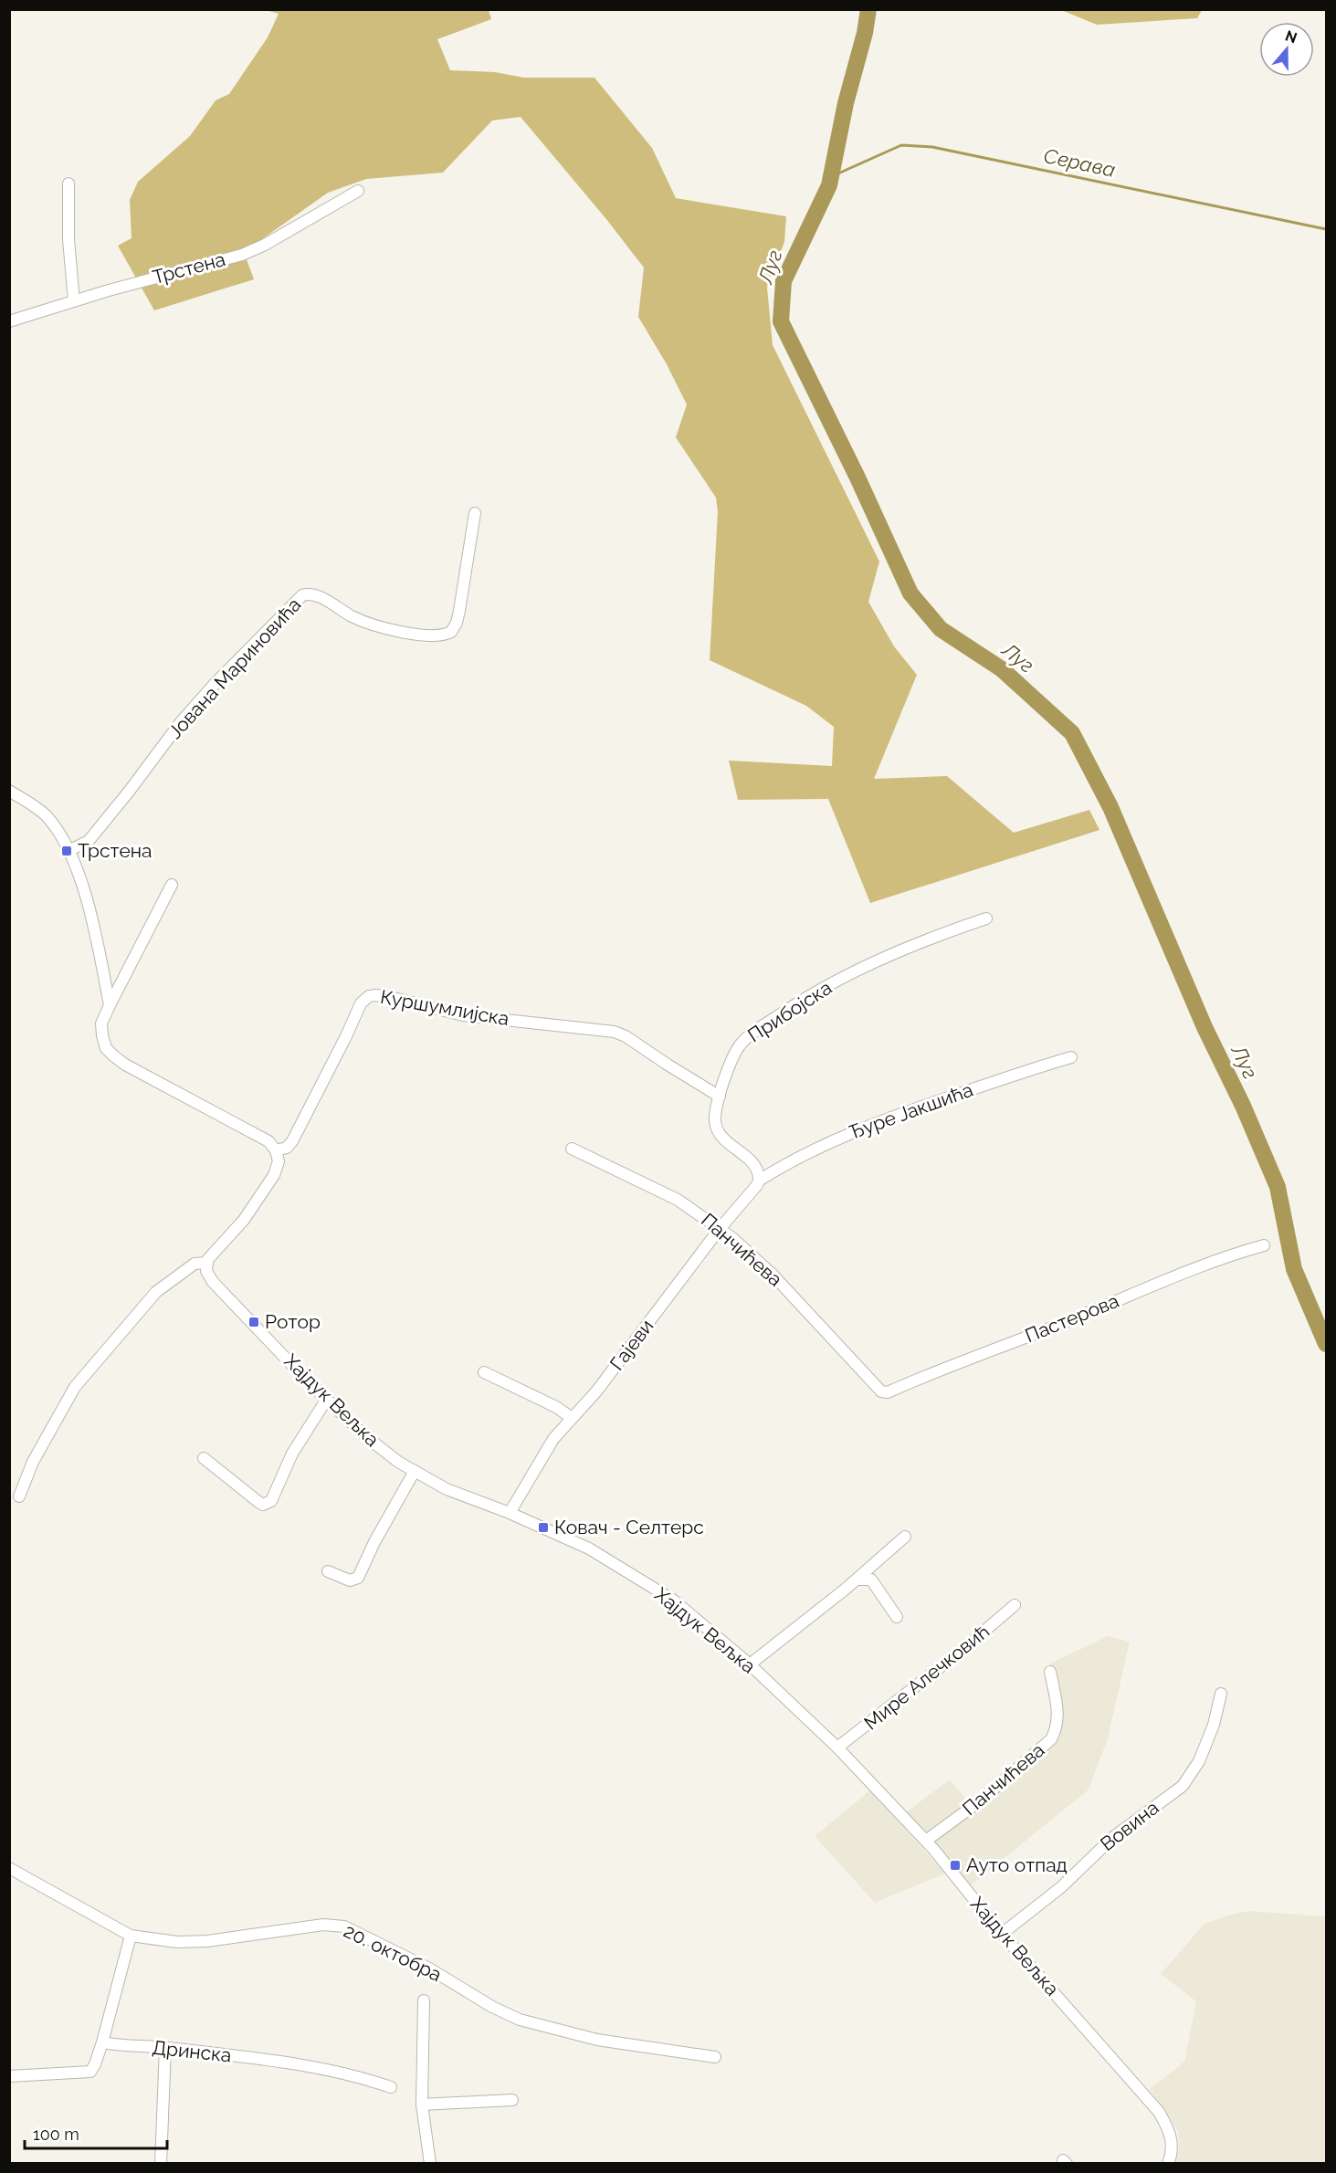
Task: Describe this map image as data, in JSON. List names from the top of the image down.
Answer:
{
  "streets": {
    "street": [
      "Трстена",
      "Јована Мариновића",
      "Куршумлијска",
      "Прибојска",
      "Ђуре Јакшића",
      "Панчићева",
      "Пастерова",
      "Гајеви",
      "Хајдук Вељка",
      "Мире Алечковић",
      "Вовина",
      "20. октобра",
      "Дринска"
    ]
  },
  "crossings": [
    ["Куршумлијска", "Прибојска"],
    ["Прибојска", "Ђуре Јакшића"],
    ["Прибојска", "Гајеви"],
    ["Ђуре Јакшића", "Гајеви"],
    ["Панчићева", "Пастерова"],
    ["Панчићева", "Гајеви"],
    ["Панчићева", "Хајдук Вељка"],
    ["Гајеви", "Хајдук Вељка"],
    ["Хајдук Вељка", "Мире Алечковић"],
    ["Хајдук Вељка", "Вовина"]
  ],
  "water": ["Серава", "Луг"],
  "places": {
    "transit": [
      "Трстена",
      "Ротор",
      "Ковач - Селтерс",
      "Ауто отпад"
    ]
  },
  "scale_bar": "100 m",
  "north": "top"
}
